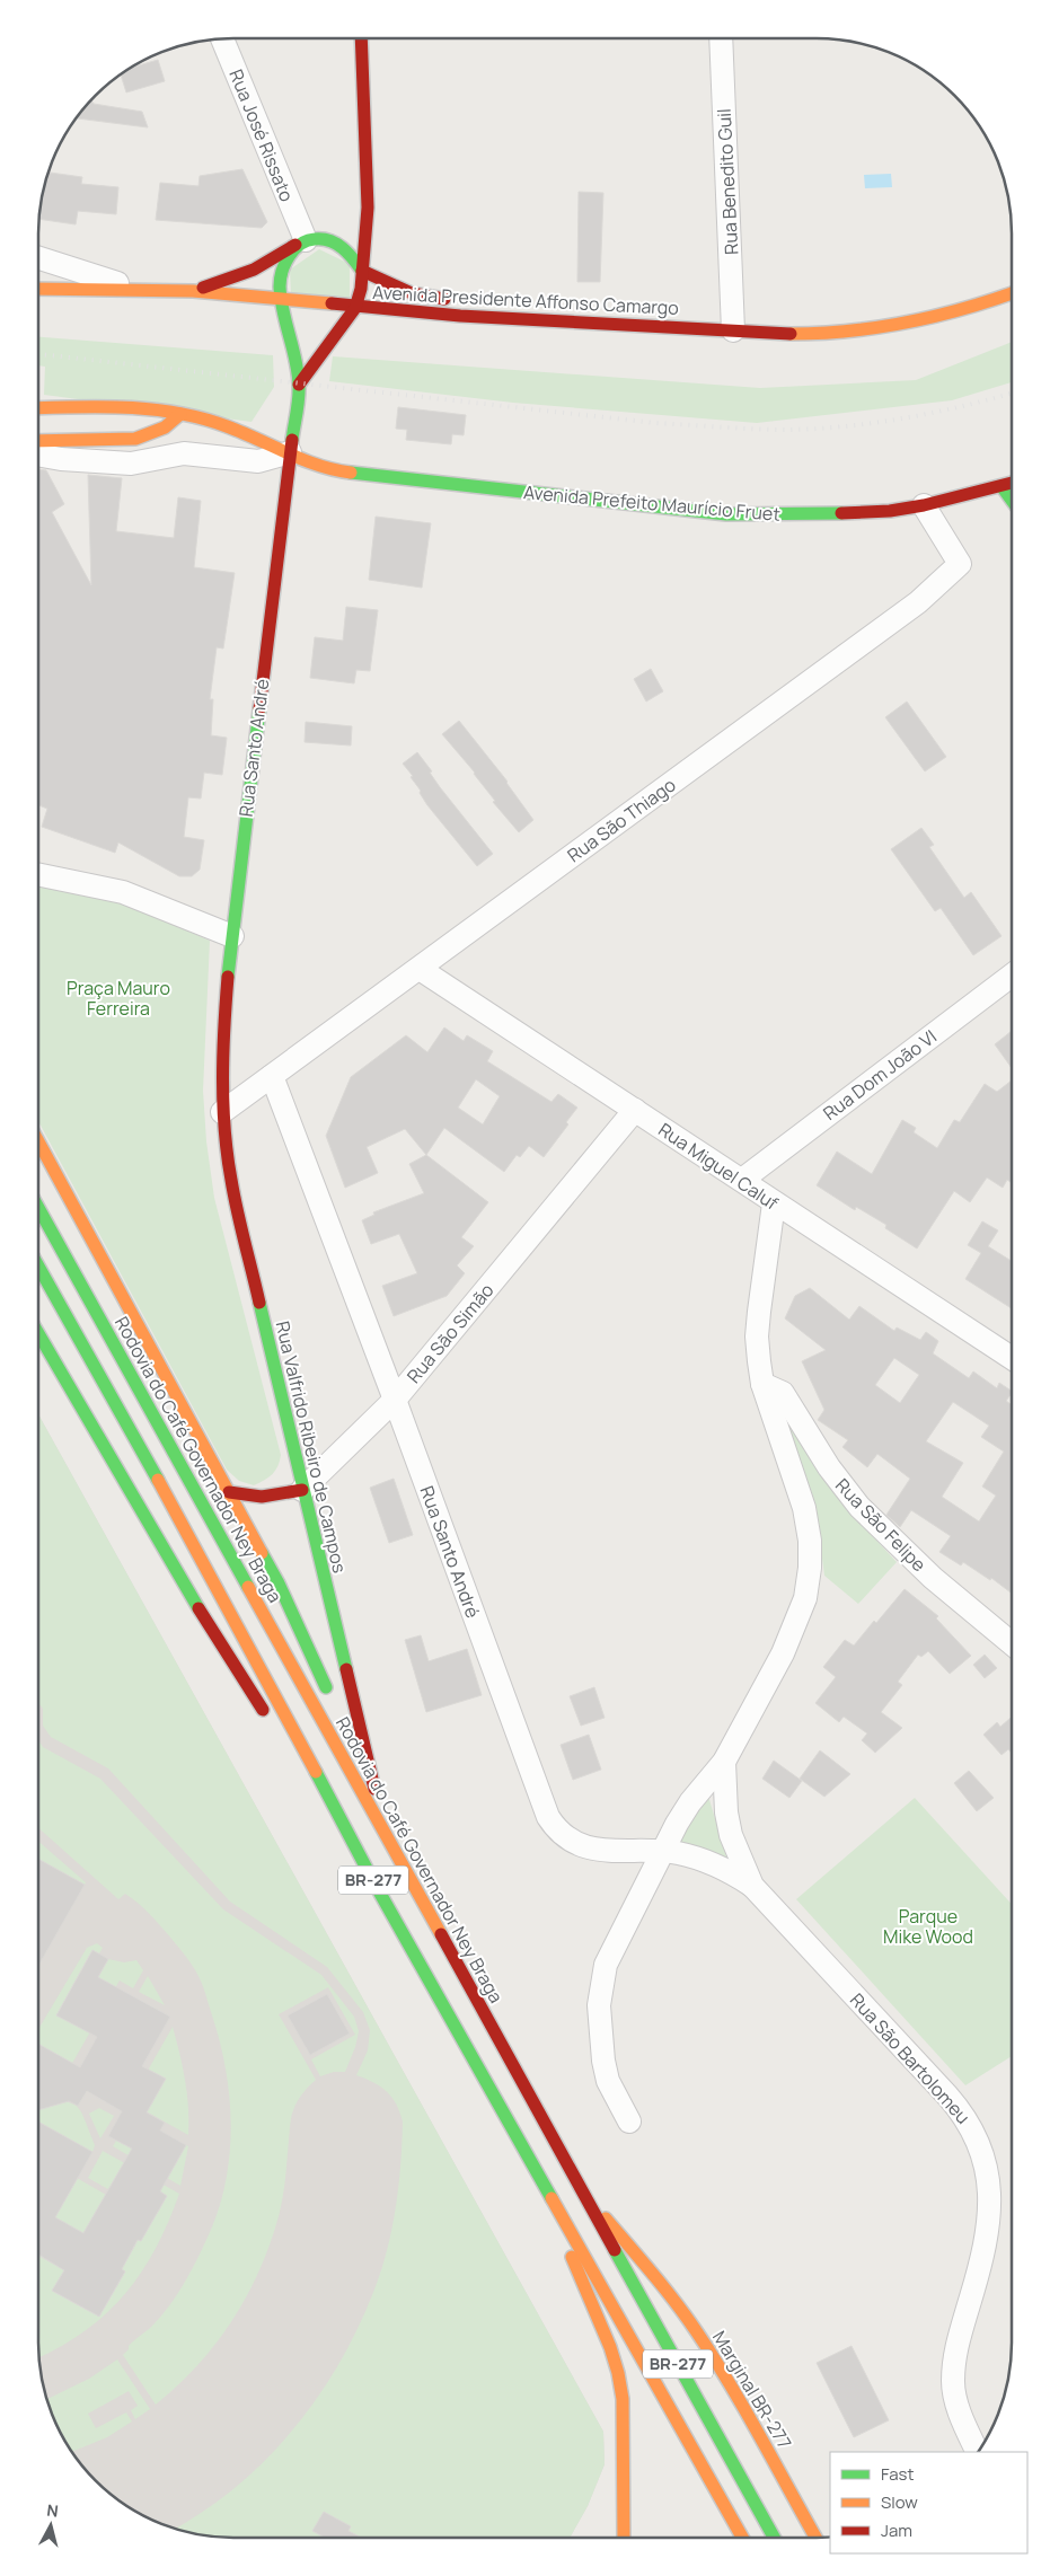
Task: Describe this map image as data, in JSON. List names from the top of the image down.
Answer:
{
  "streets": {
    "main road": [
      "Avenida Presidente Affonso Camargo",
      "Avenida Prefeito Maurício Fruet",
      "Rua Santo André",
      "Rua Valfrido Ribeiro de Campos",
      "Rodovia do Café Governador Ney Braga",
      "BR-277",
      "Marginal BR-277"
    ],
    "street": [
      "Rua José Rissato",
      "Rua Benedito Guil",
      "Rua São Thiago",
      "Rua Dom João VI",
      "Rua Miguel Caluf",
      "Rua São Simão",
      "Rua São Felipe",
      "Rua São Bartolomeu"
    ]
  },
  "crossings": [
    ["Rua José Rissato", "Avenida Presidente Affonso Camargo"],
    ["Rua José Rissato", "Rua Santo André"],
    ["Rua Benedito Guil", "Avenida Presidente Affonso Camargo"],
    ["Avenida Presidente Affonso Camargo", "Rua Santo André"],
    ["Avenida Prefeito Maurício Fruet", "Rua Santo André"],
    ["Avenida Prefeito Maurício Fruet", "Rua São Thiago"],
    ["Rua Santo André", "Rua São Thiago"],
    ["Rua Santo André", "Rua São Simão"],
    ["Rua Santo André", "Rua Valfrido Ribeiro de Campos"],
    ["Rua Santo André", "Rua São Bartolomeu"],
    ["Rua São Thiago", "Rua Miguel Caluf"],
    ["Rua São Thiago", "Rua Valfrido Ribeiro de Campos"],
    ["Rua Dom João VI", "Rua Miguel Caluf"],
    ["Rua Miguel Caluf", "Rua São Simão"],
    ["Rua São Simão", "Rua Valfrido Ribeiro de Campos"],
    ["Rodovia do Café Governador Ney Braga", "Marginal BR-277"]
  ],
  "parks": ["Praça Mauro Ferreira", "Parque Mike Wood"],
  "legend": ["Fast", "Slow", "Jam"],
  "north": "top"
}
